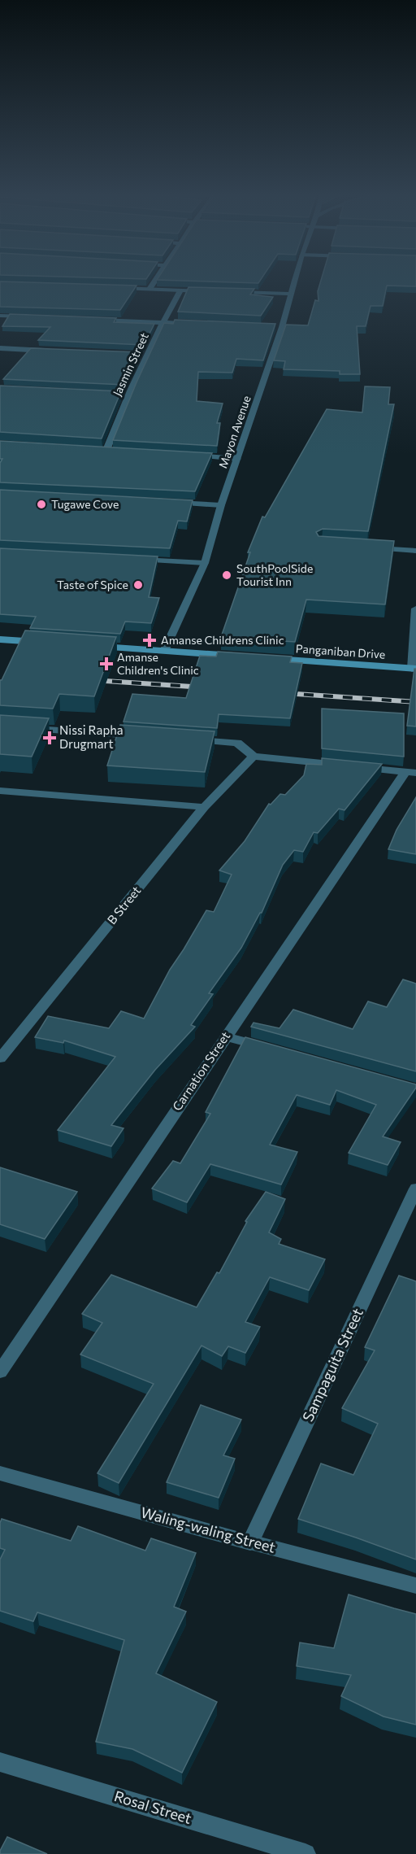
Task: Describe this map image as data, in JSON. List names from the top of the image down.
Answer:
{
  "streets": {
    "main road": ["Panganiban Drive"],
    "street": [
      "Jasmin Street",
      "Mayon Avenue",
      "B Street",
      "Carnation Street",
      "Sampaguita Street",
      "Waling-waling Street",
      "Rosal Street"
    ]
  },
  "crossings": [
    ["Sampaguita Street", "Waling-waling Street"]
  ],
  "places": {
    "other": ["Tugawe Cove", "SouthPoolSide Tourist Inn", "Taste of Spice"],
    "health": ["Amanse Childrens Clinic", "Amanse Children's Clinic", "Nissi Rapha Drugmart"]
  }
}
